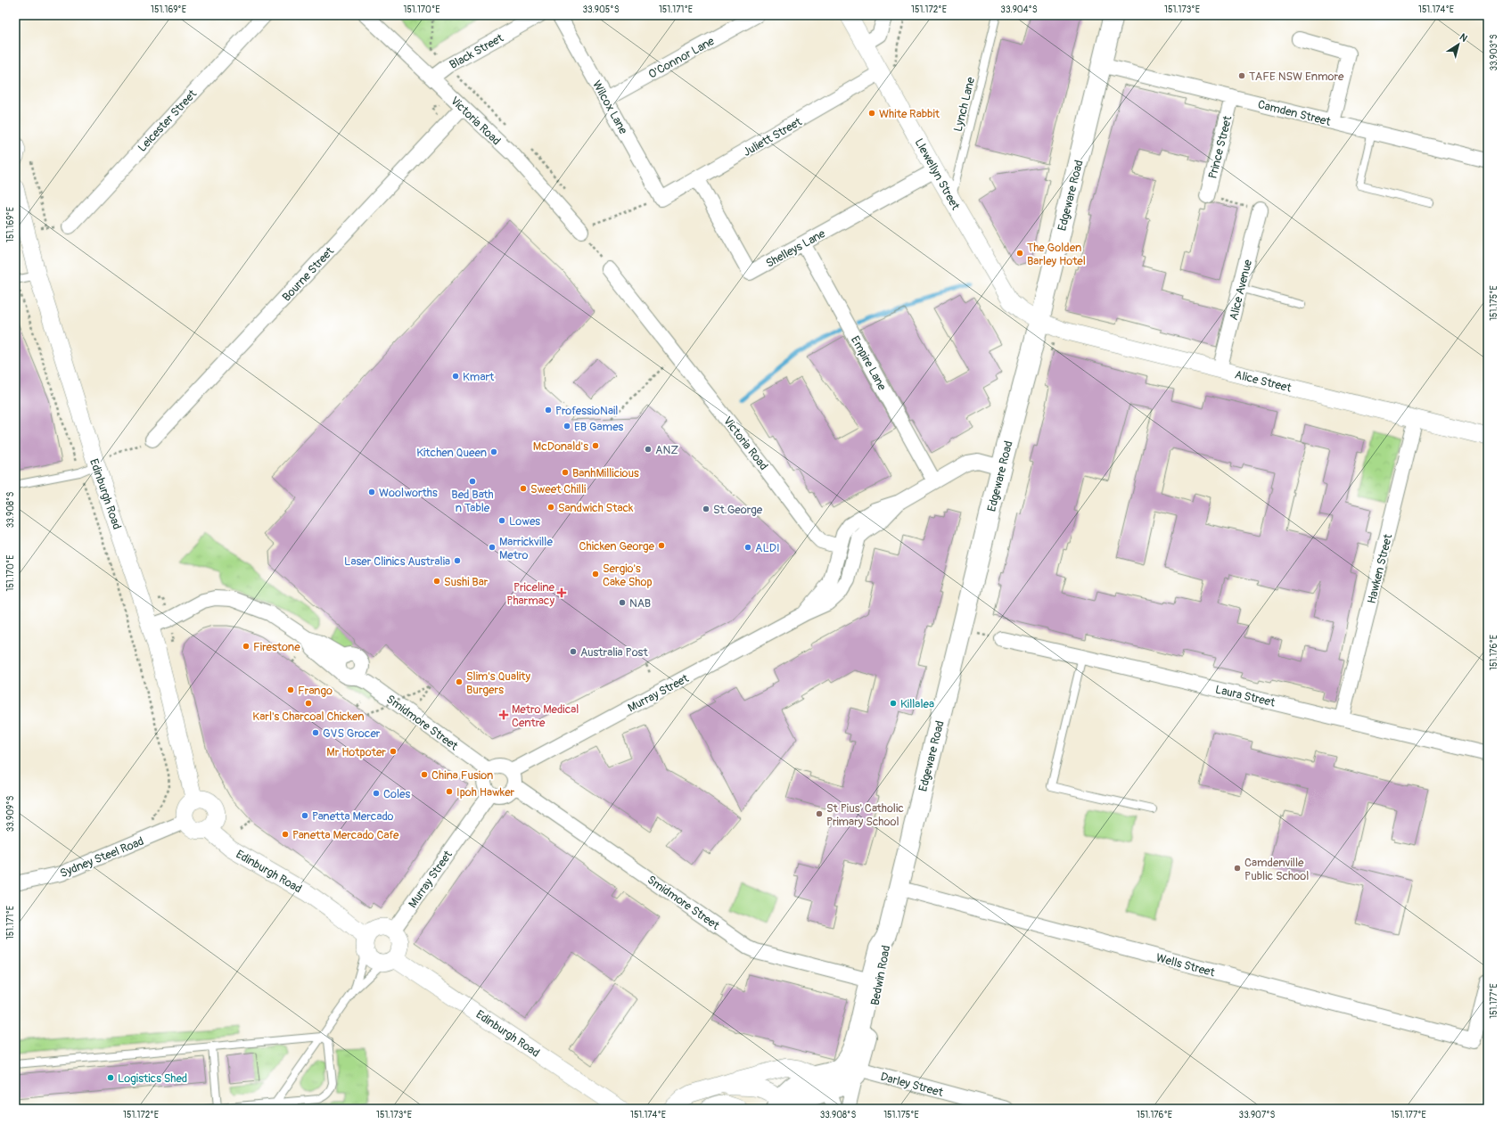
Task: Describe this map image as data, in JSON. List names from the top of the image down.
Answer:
{
  "streets": {
    "main road": ["Edgeware Road", "Bedwin Road"],
    "street": [
      "Black Street",
      "O'Connor Lane",
      "Wilcox Lane",
      "Camden Street",
      "Leicester Street",
      "Victoria Road",
      "Juliett Street",
      "Prince Street",
      "Llewellyn Street",
      "Shelleys Lane",
      "Bourne Street",
      "Alice Avenue",
      "Empire Lane",
      "Alice Street",
      "Edinburgh Road",
      "Hawken Street",
      "Murray Street",
      "Laura Street",
      "Smidmore Street",
      "Sydney Steel Road",
      "Wells Street",
      "Darley Street"
    ],
    "lane": ["Lynch Lane"]
  },
  "crossings": [
    ["Black Street", "Victoria Road"],
    ["O'Connor Lane", "Wilcox Lane"],
    ["Lynch Lane", "Llewellyn Street"],
    ["Wilcox Lane", "Juliett Street"],
    ["Camden Street", "Prince Street"],
    ["Camden Street", "Edgeware Road"],
    ["Victoria Road", "Bourne Street"],
    ["Victoria Road", "Murray Street"],
    ["Juliett Street", "Llewellyn Street"],
    ["Juliett Street", "Shelleys Lane"],
    ["Llewellyn Street", "Edgeware Road"],
    ["Llewellyn Street", "Shelleys Lane"],
    ["Llewellyn Street", "Alice Street"],
    ["Edgeware Road", "Alice Street"],
    ["Edgeware Road", "Wells Street"],
    ["Edgeware Road", "Bedwin Road"],
    ["Shelleys Lane", "Empire Lane"],
    ["Alice Avenue", "Alice Street"],
    ["Alice Street", "Hawken Street"],
    ["Edinburgh Road", "Murray Street"],
    ["Edinburgh Road", "Smidmore Street"],
    ["Edinburgh Road", "Sydney Steel Road"],
    ["Hawken Street", "Laura Street"],
    ["Murray Street", "Smidmore Street"],
    ["Smidmore Street", "Bedwin Road"],
    ["Bedwin Road", "Darley Street"]
  ],
  "places": {
    "other": [
      "TAFE NSW Enmore",
      "White Rabbit",
      "The Golden Barley Hotel",
      "Kmart",
      "ProfessioNail",
      "EB Games",
      "McDonald's",
      "ANZ",
      "Kitchen Queen",
      "BanhMillicious",
      "Bed Bath n Table",
      "Sweet Chilli",
      "Woolworths",
      "Sandwich Stack",
      "St.George",
      "Lowes",
      "Chicken George",
      "Marrickville Metro",
      "ALDI",
      "Laser Clinics Australia",
      "Sergio's Cake Shop",
      "Sushi Bar",
      "NAB",
      "Firestone",
      "Australia Post",
      "Slim's Quality Burgers",
      "Frango",
      "Karl's Charcoal Chicken",
      "Killalea",
      "GVS Grocer",
      "Mr Hotpoter",
      "China Fusion",
      "Ipoh Hawker",
      "Coles",
      "St Pius' Catholic Primary School",
      "Panetta Mercado",
      "Panetta Mercado Cafe",
      "Camdenville Public School",
      "Logistics Shed"
    ],
    "health": ["Priceline Pharmacy", "Metro Medical Centre"]
  },
  "north": "top right",
  "coordinates": [
    "151.169°E",
    "151.170°E",
    "33.905°S",
    "151.171°E",
    "151.172°E",
    "33.904°S",
    "151.173°E",
    "151.174°E",
    "33.903°S",
    "151.175°E",
    "33.908°S",
    "151.176°E",
    "33.909°S",
    "151.177°E",
    "33.907°S"
  ]
}
